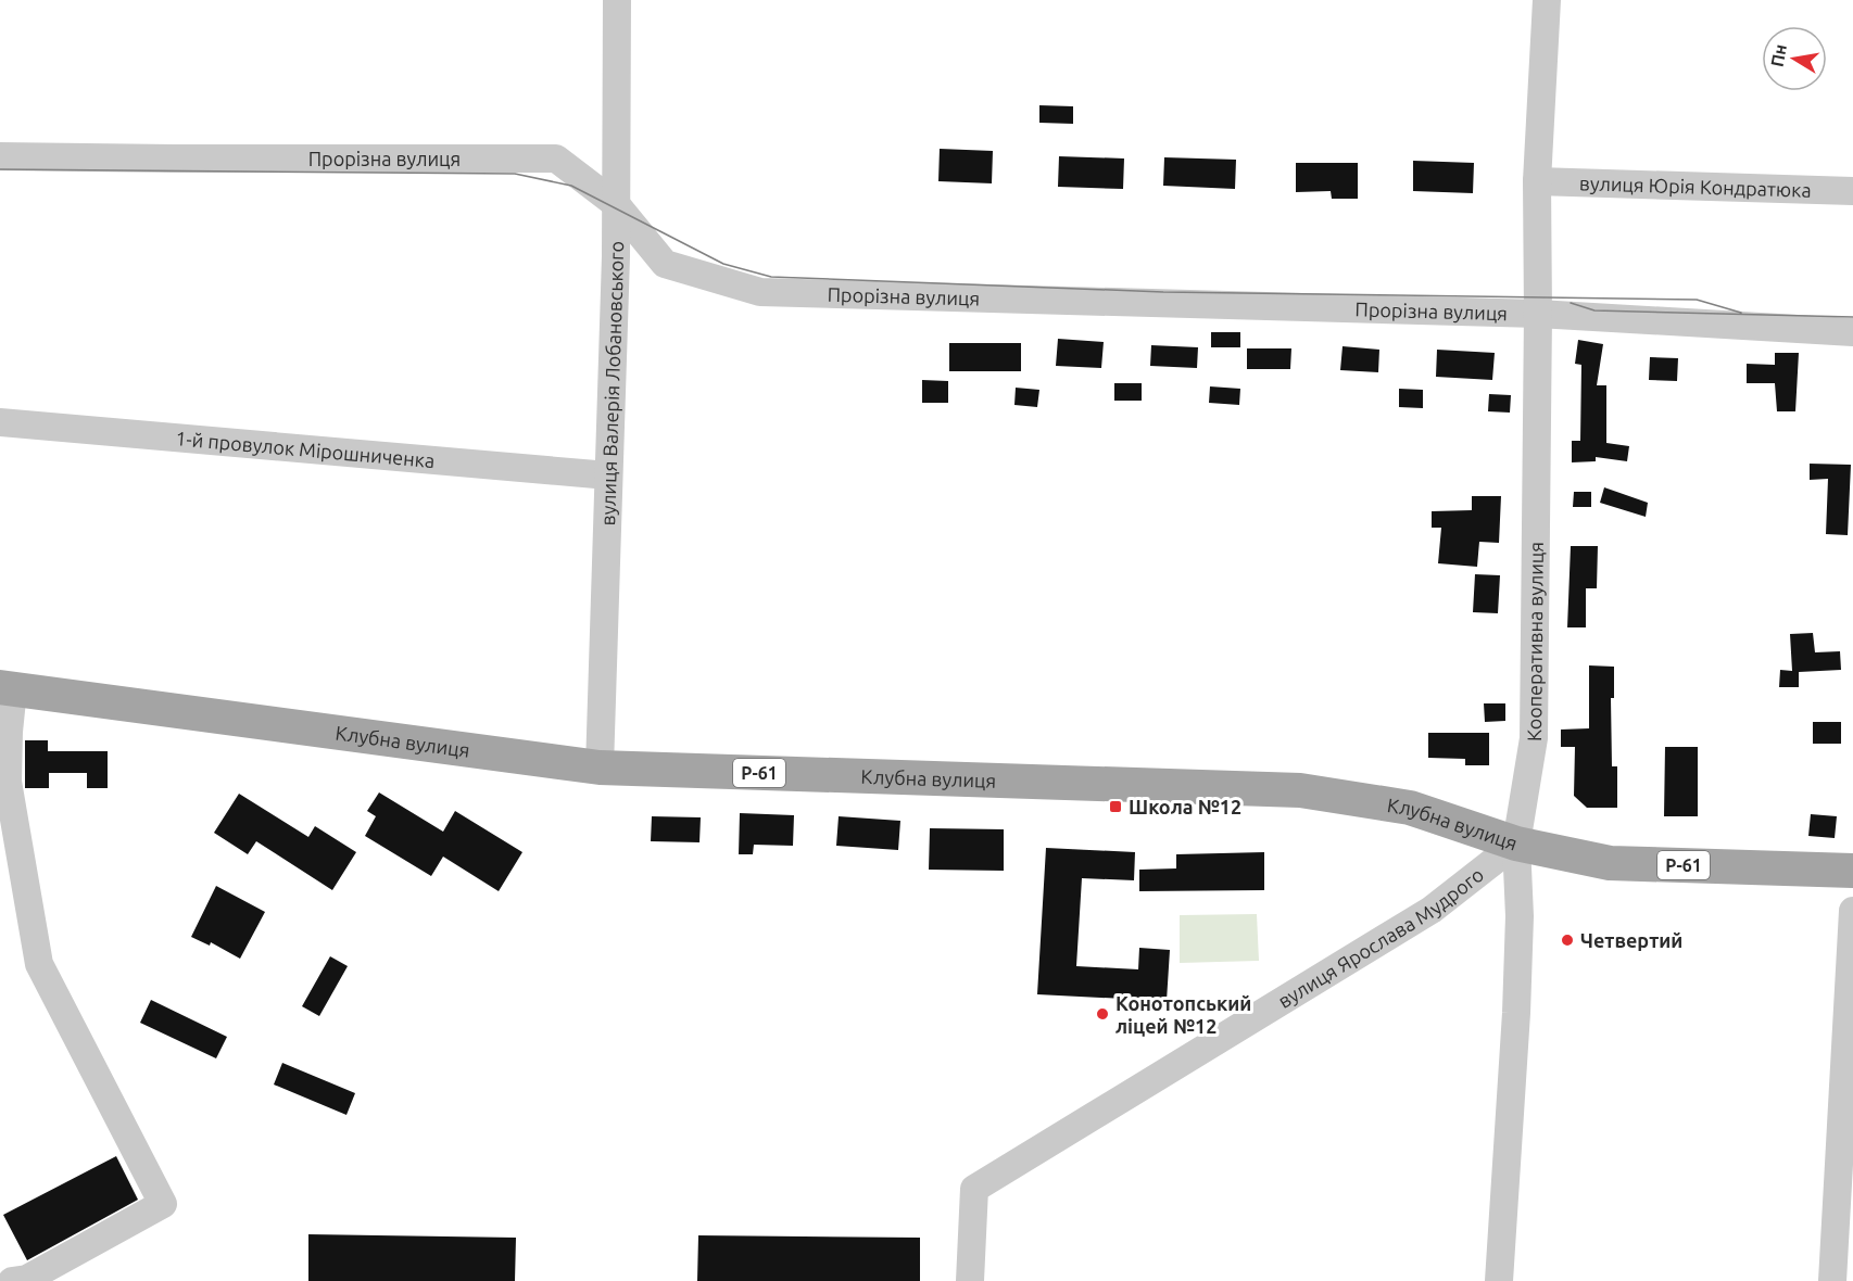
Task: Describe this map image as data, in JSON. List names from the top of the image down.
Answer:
{
  "streets": {
    "main road": ["Клубна вулиця", "Р-61"],
    "street": [
      "Прорізна вулиця",
      "вулиця Юрія Кондратюка",
      "вулиця Валерія Лобановського",
      "1-й провулок Мірошниченка",
      "Кооперативна вулиця",
      "вулиця Ярослава Мудрого"
    ]
  },
  "crossings": [
    ["Прорізна вулиця", "вулиця Валерія Лобановського"],
    ["Прорізна вулиця", "Кооперативна вулиця"],
    ["вулиця Юрія Кондратюка", "Кооперативна вулиця"],
    ["вулиця Валерія Лобановського", "1-й провулок Мірошниченка"],
    ["вулиця Валерія Лобановського", "Клубна вулиця"],
    ["Кооперативна вулиця", "Клубна вулиця"],
    ["Кооперативна вулиця", "вулиця Ярослава Мудрого"],
    ["Клубна вулиця", "вулиця Ярослава Мудрого"]
  ],
  "places": {
    "transit": ["Школа №12"],
    "other": ["Четвертий", "Конотопський ліцей №12"]
  },
  "north": "left"
}
